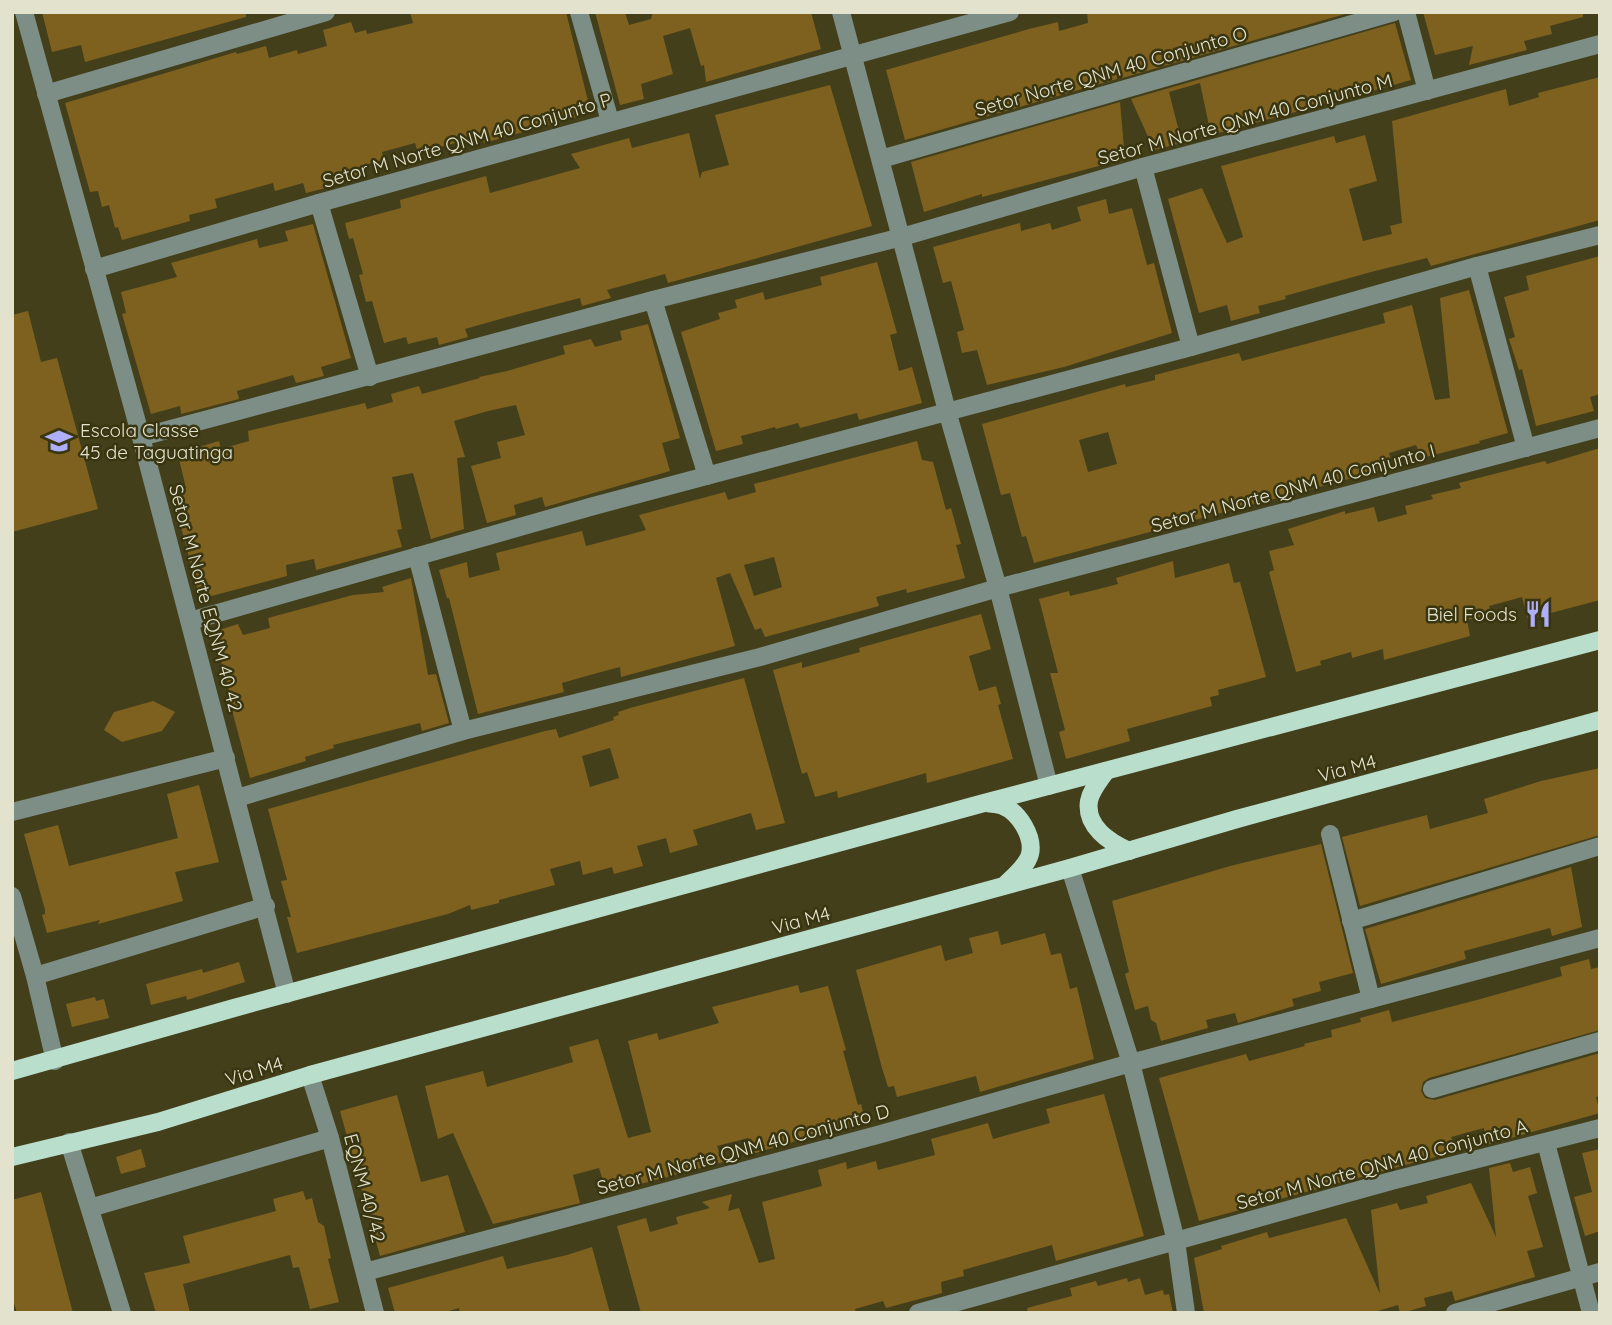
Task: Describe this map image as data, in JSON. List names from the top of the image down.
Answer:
{
  "streets": {
    "main road": ["Via M4"],
    "street": [
      "Setor Norte QNM 40 Conjunto O",
      "Setor M Norte QNM 40 Conjunto M",
      "Setor M Norte QNM 40 Conjunto P",
      "Setor M Norte QNM 40 Conjunto I",
      "Setor M Norte EQNM 40 42",
      "Setor M Norte QNM 40 Conjunto D",
      "Setor M Norte QNM 40 Conjunto A",
      "EQNM 40/42"
    ]
  },
  "crossings": [
    ["Setor M Norte QNM 40 Conjunto M", "Setor M Norte EQNM 40 42"],
    ["Setor M Norte QNM 40 Conjunto P", "Setor M Norte EQNM 40 42"],
    ["Setor M Norte QNM 40 Conjunto I", "Setor M Norte EQNM 40 42"],
    ["Via M4", "EQNM 40/42"],
    ["Setor M Norte QNM 40 Conjunto D", "EQNM 40/42"]
  ],
  "places": {
    "school or university": ["Escola Classe 45 de Taguatinga"],
    "restaurant": ["Biel Foods"]
  }
}
